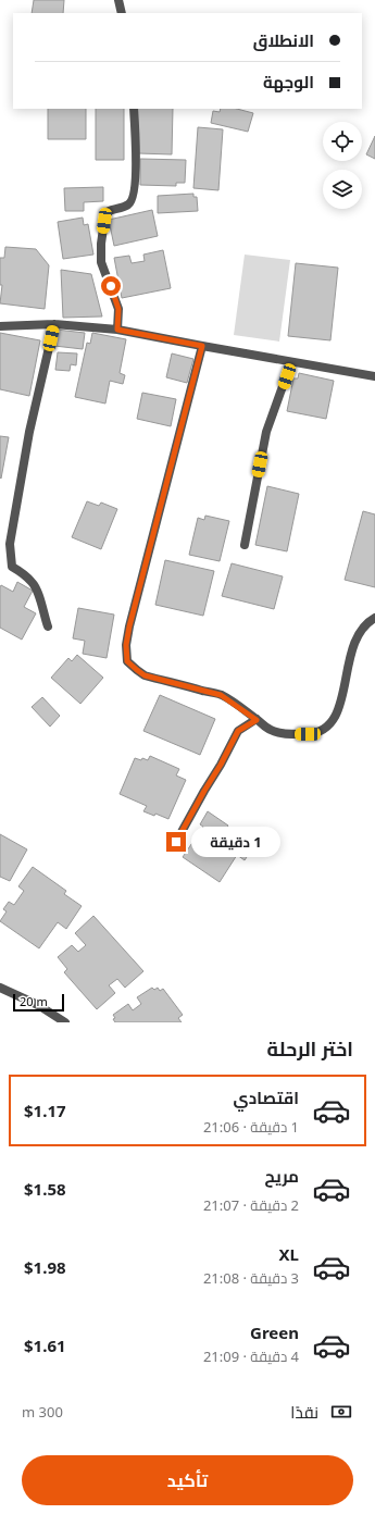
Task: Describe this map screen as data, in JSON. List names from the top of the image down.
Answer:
{
  "scale_bar": "20 m",
  "page": {
    "banner": ["الانطلاق", "الوجهة"],
    "bubble": "1 دقيقة",
    "scale": "20 m",
    "heading": "اختر الرحلة",
    "list": [
      {
        "name": "اقتصادي",
        "note": "1 دقيقة · 21:06",
        "value": "$1.17"
      },
      {
        "name": "مريح",
        "note": "2 دقيقة · 21:07",
        "value": "$1.58"
      },
      {
        "name": "XL",
        "note": "3 دقيقة · 21:08",
        "value": "$1.98"
      },
      {
        "name": "Green",
        "note": "4 دقيقة · 21:09",
        "value": "$1.61"
      }
    ],
    "pay": ["نقدًا", "300 m"],
    "buttons": "تأكيد"
  }
}
